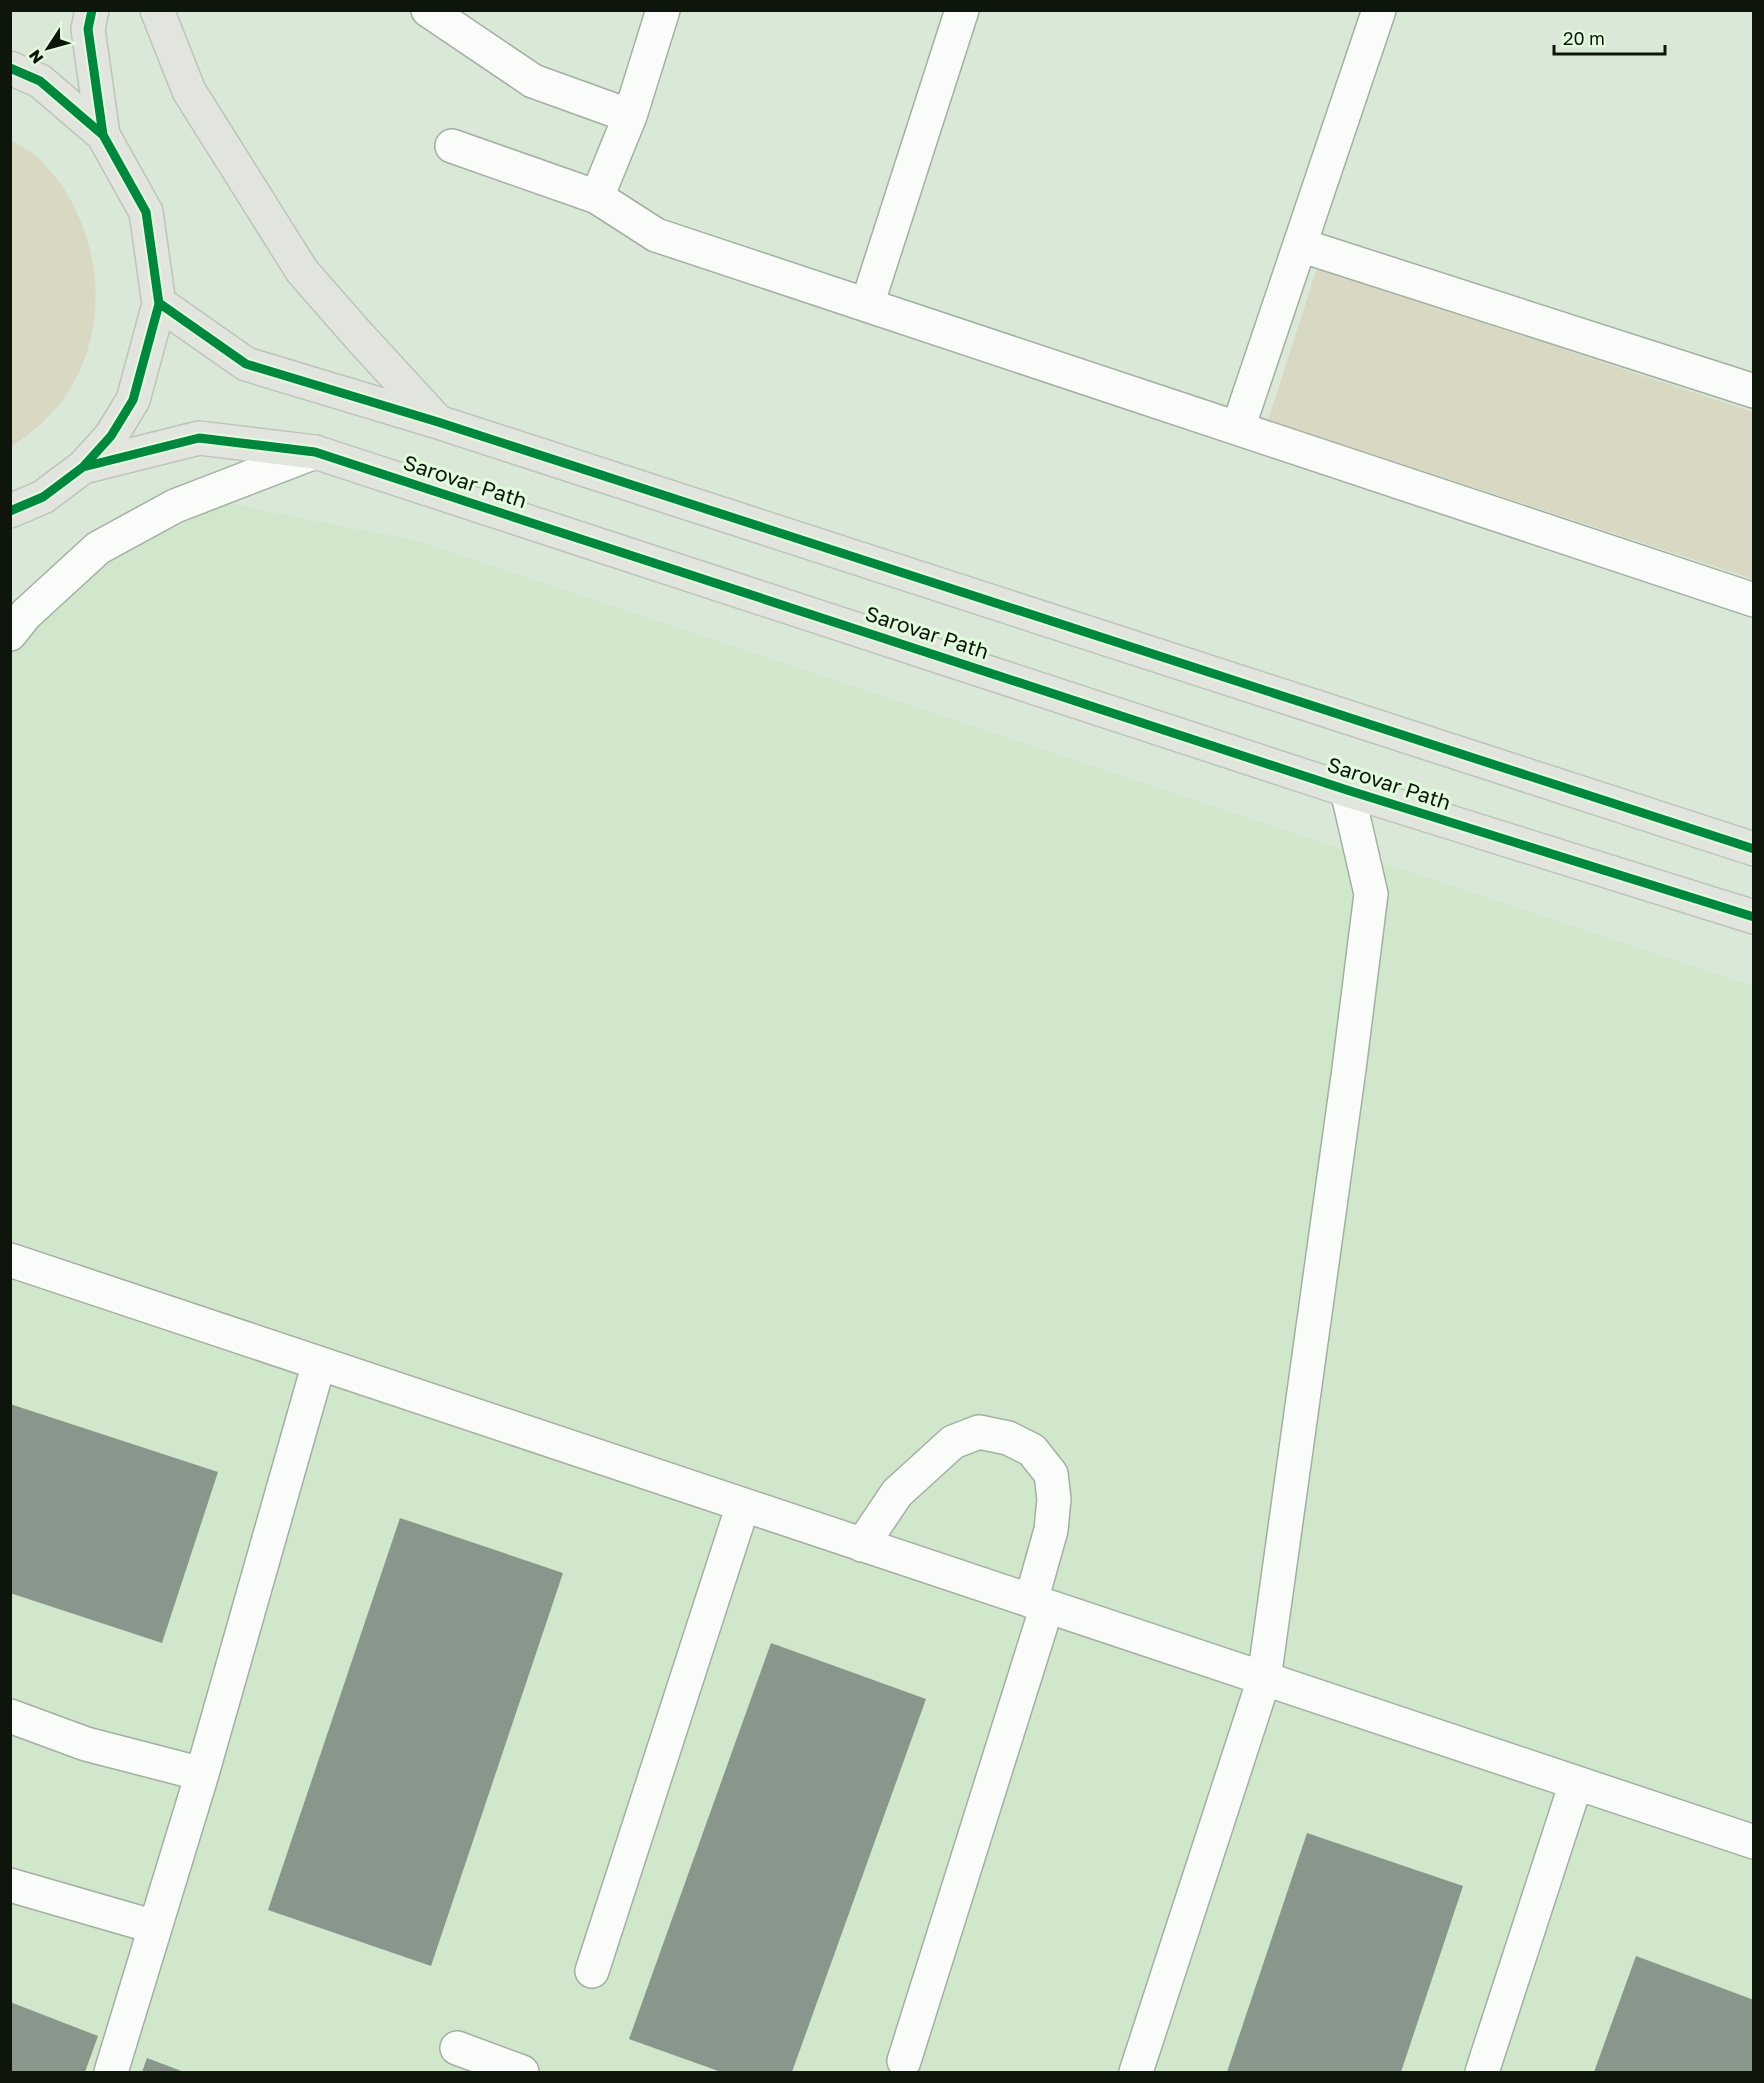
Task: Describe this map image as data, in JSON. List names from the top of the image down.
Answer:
{
  "streets": {
    "main road": ["Sarovar Path"]
  },
  "scale_bar": "20 m",
  "north": "bottom left"
}
